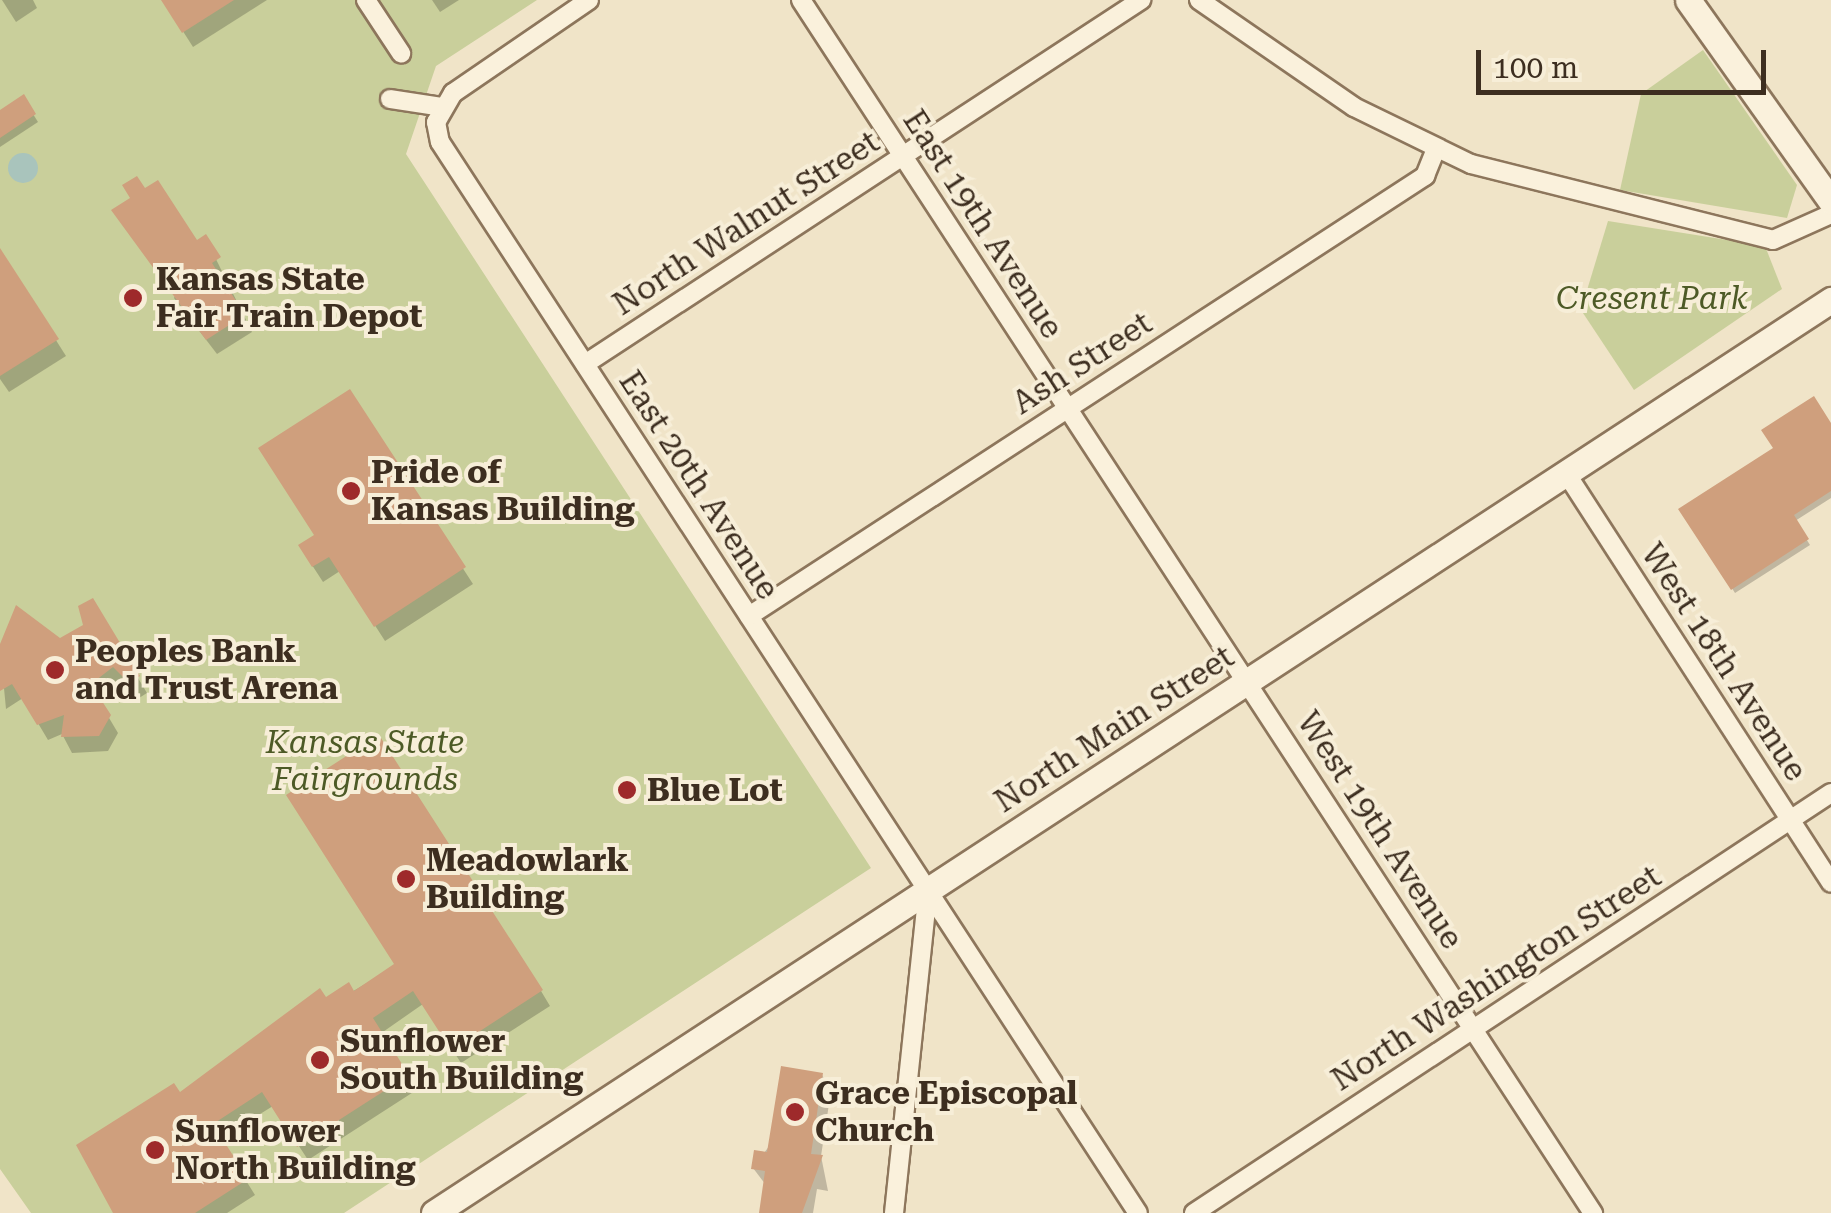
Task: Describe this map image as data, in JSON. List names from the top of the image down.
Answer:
{
  "streets": {
    "main road": ["North Main Street"],
    "street": [
      "North Walnut Street",
      "East 19th Avenue",
      "Ash Street",
      "East 20th Avenue",
      "West 18th Avenue",
      "West 19th Avenue",
      "North Washington Street"
    ]
  },
  "crossings": [
    ["North Walnut Street", "East 19th Avenue"],
    ["North Walnut Street", "East 20th Avenue"],
    ["East 19th Avenue", "Ash Street"],
    ["East 19th Avenue", "North Main Street"],
    ["East 19th Avenue", "West 19th Avenue"],
    ["Ash Street", "East 20th Avenue"],
    ["East 20th Avenue", "North Main Street"],
    ["West 18th Avenue", "North Main Street"],
    ["West 18th Avenue", "North Washington Street"],
    ["North Main Street", "West 19th Avenue"],
    ["West 19th Avenue", "North Washington Street"]
  ],
  "parks": ["Cresent Park", "Kansas State Fairgrounds"],
  "places": [
    "Kansas State Fair Train Depot",
    "Pride of Kansas Building",
    "Peoples Bank and Trust Arena",
    "Blue Lot",
    "Meadowlark Building",
    "Sunflower South Building",
    "Grace Episcopal Church",
    "Sunflower North Building"
  ],
  "scale_bar": "100 m"
}
